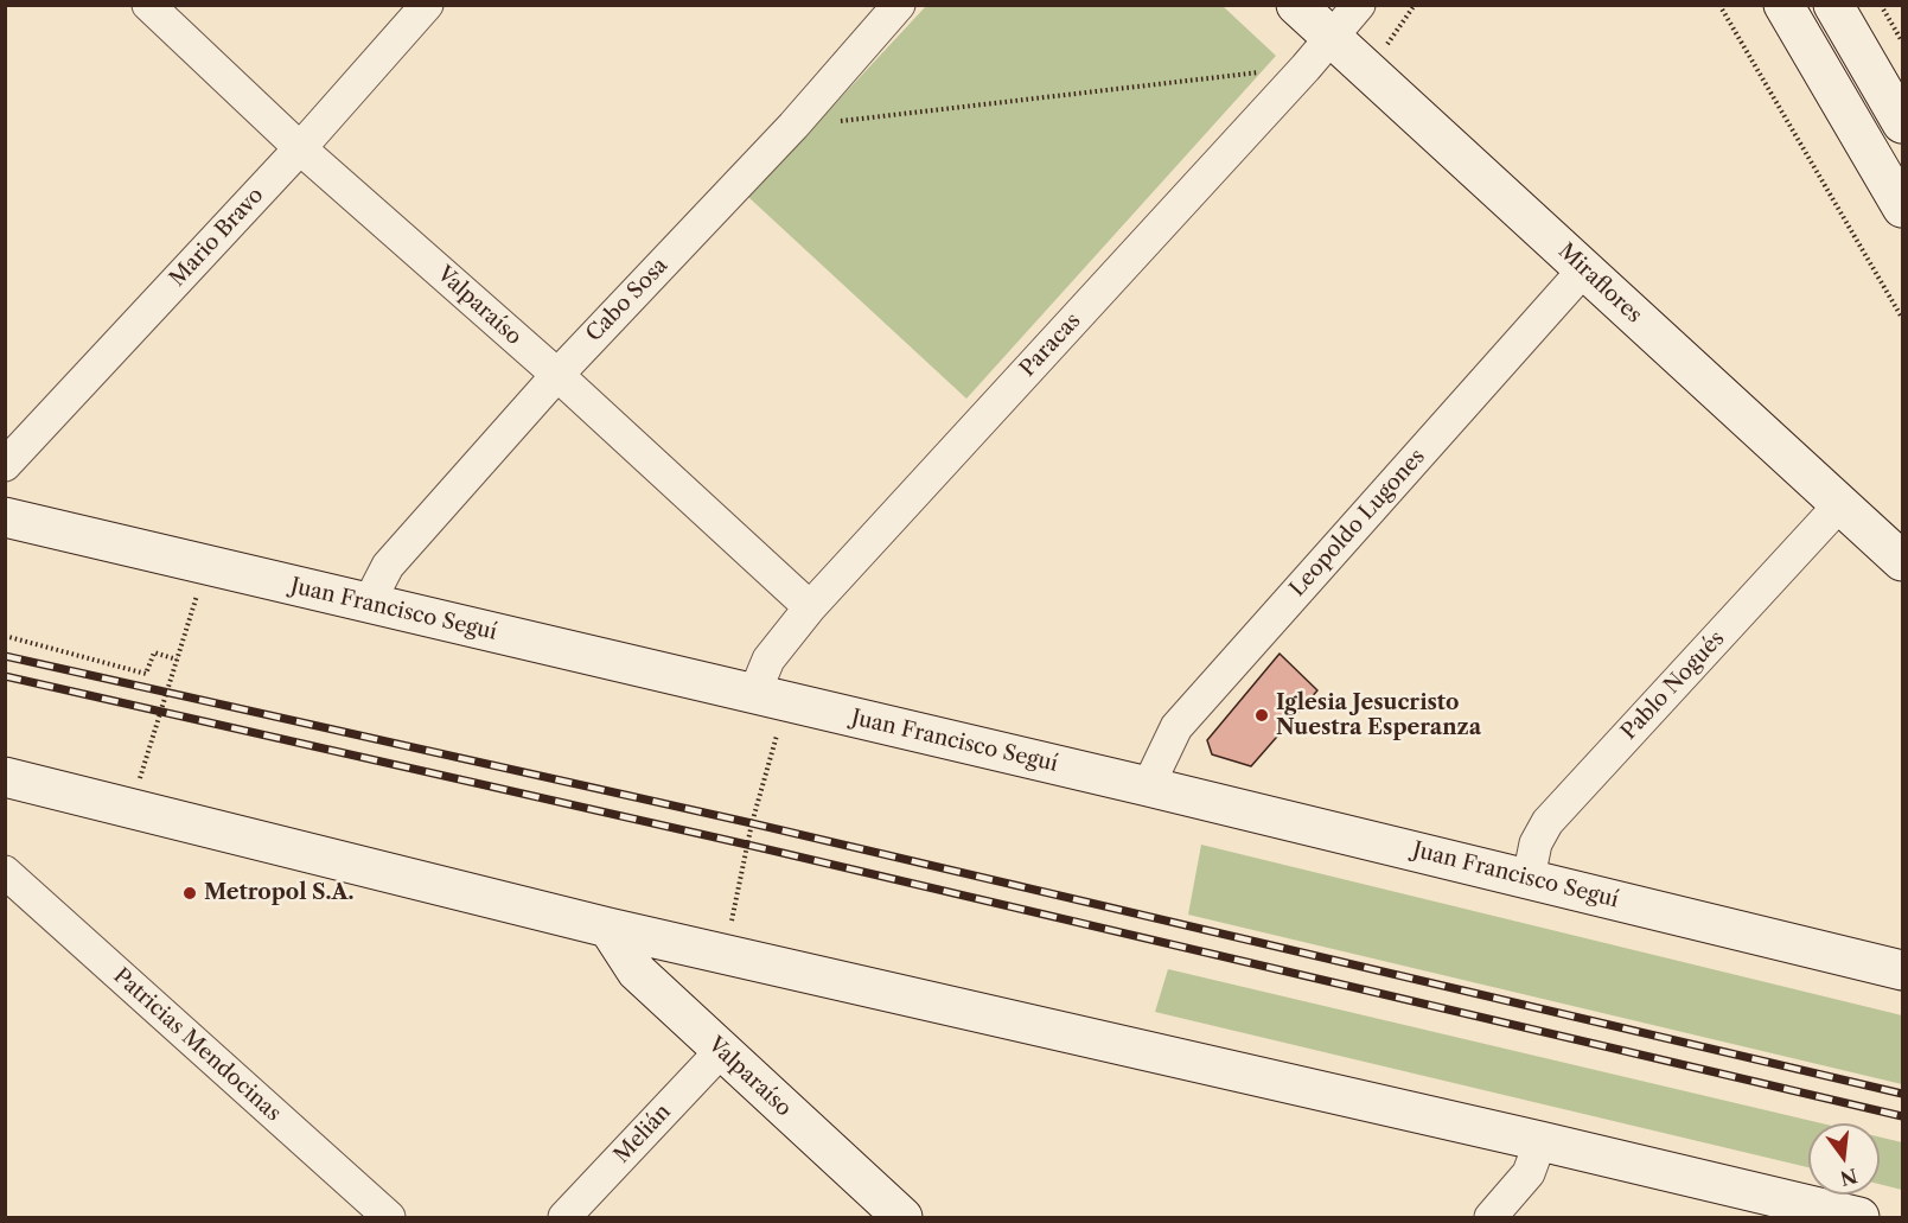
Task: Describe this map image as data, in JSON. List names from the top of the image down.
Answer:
{
  "streets": {
    "street": [
      "Mario Bravo",
      "Miraflores",
      "Cabo Sosa",
      "Valparaíso",
      "Paracas",
      "Leopoldo Lugones",
      "Juan Francisco Seguí",
      "Pablo Nogués",
      "Patricias Mendocinas",
      "Melián"
    ]
  },
  "crossings": [
    ["Mario Bravo", "Valparaíso"],
    ["Miraflores", "Paracas"],
    ["Miraflores", "Leopoldo Lugones"],
    ["Miraflores", "Pablo Nogués"],
    ["Cabo Sosa", "Valparaíso"],
    ["Cabo Sosa", "Juan Francisco Seguí"],
    ["Valparaíso", "Paracas"],
    ["Valparaíso", "Melián"],
    ["Paracas", "Juan Francisco Seguí"],
    ["Leopoldo Lugones", "Juan Francisco Seguí"],
    ["Juan Francisco Seguí", "Pablo Nogués"]
  ],
  "places": ["Iglesia Jesucristo Nuestra Esperanza", "Metropol S.A."],
  "north": "bottom"
}
